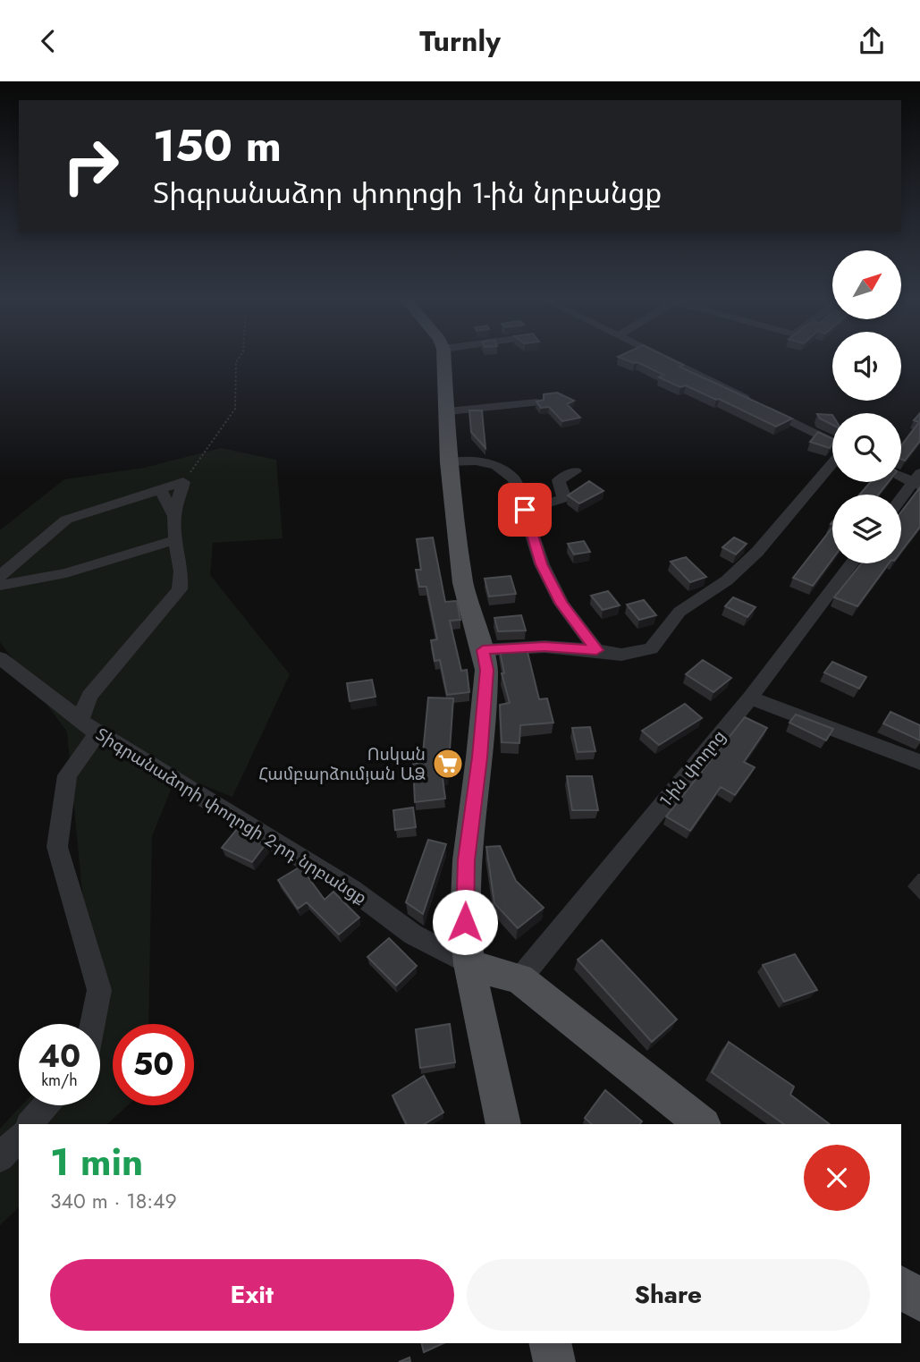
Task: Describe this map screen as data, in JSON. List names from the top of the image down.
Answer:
{
  "streets": {
    "street": ["1-ին փողոց", "Տիգրանաձորի փողոցի 2-րդ նրբանցք"]
  },
  "places": {
    "supermarket": ["Ոսկան Համբարձումյան ԱՁ"]
  },
  "north": "top right",
  "page": {
    "header": "Turnly",
    "turn": ["150 m", "Տիգրանաձոր փողոցի 1-ին նրբանցք"],
    "speed": "40 km/h",
    "limit": "50",
    "heading": ["1 min", "340 m · 18:49"],
    "buttons": ["Exit", "Share"]
  }
}
